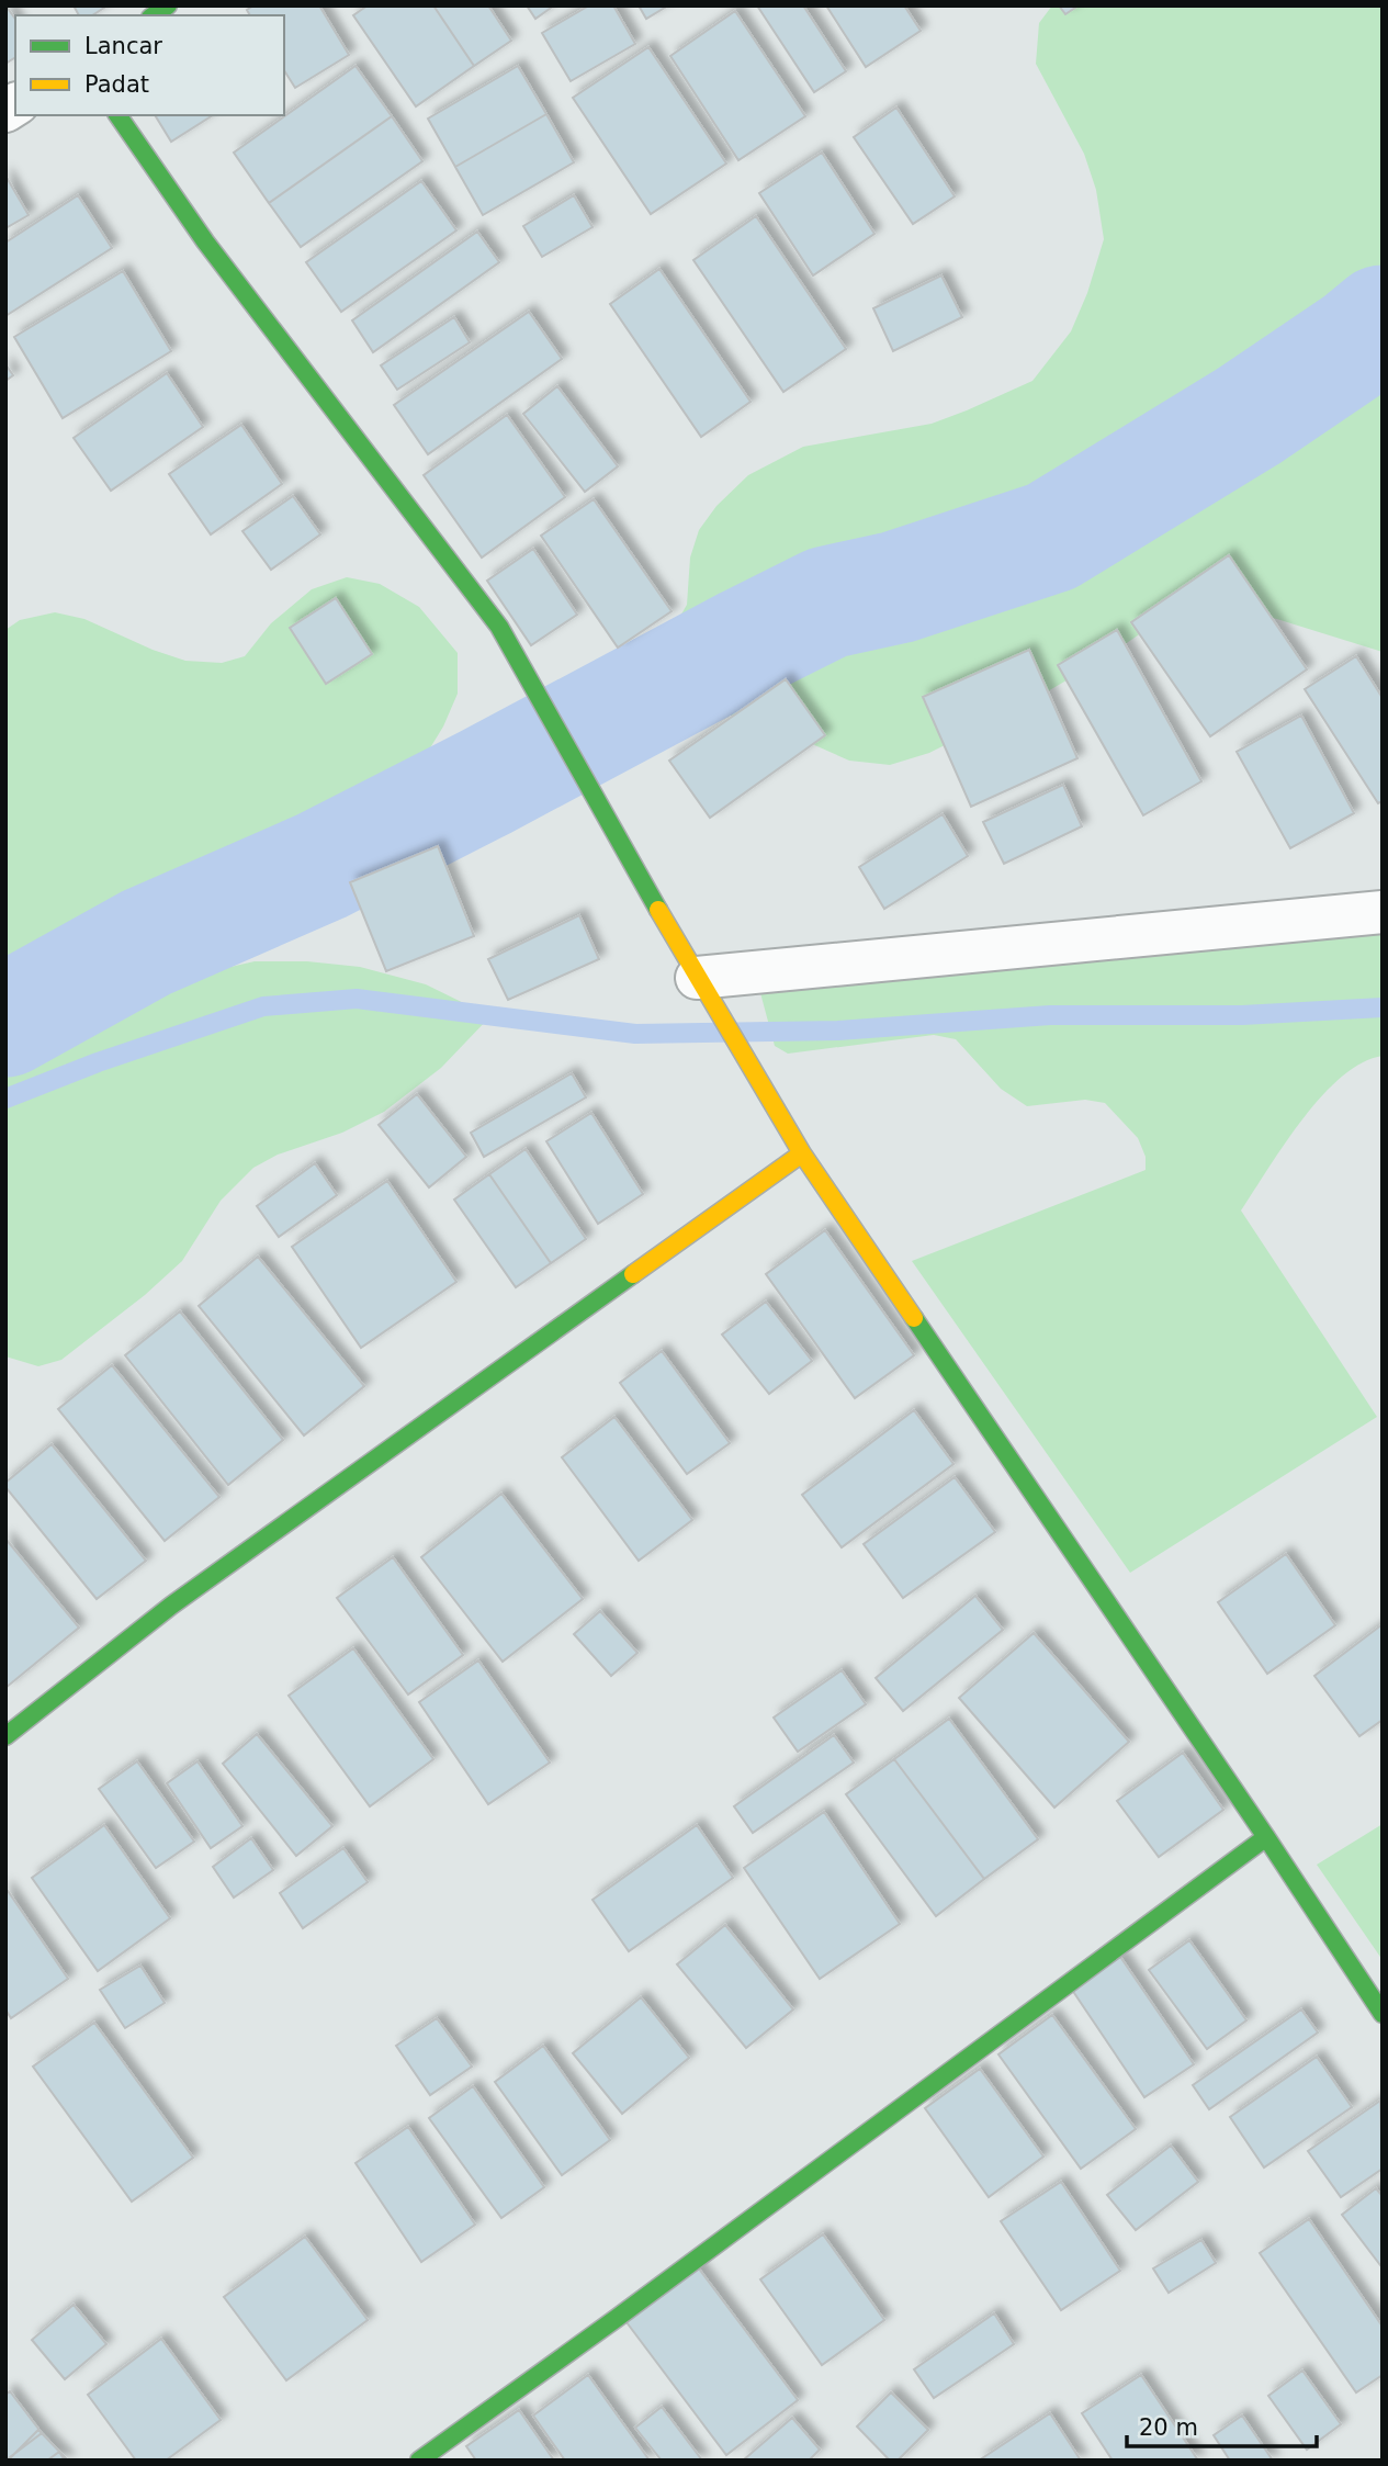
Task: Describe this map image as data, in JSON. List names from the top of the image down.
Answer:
{
  "legend": ["Lancar", "Padat"],
  "scale_bar": "20 m"
}
